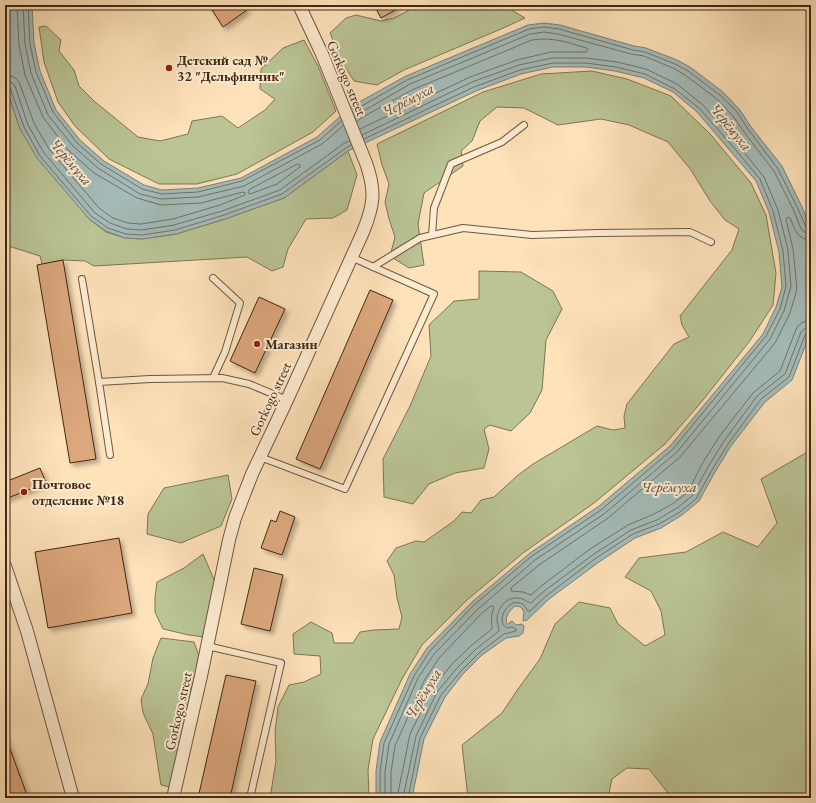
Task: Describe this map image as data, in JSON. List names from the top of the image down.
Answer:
{
  "streets": {
    "street": ["Gorkogo street"]
  },
  "water": ["Черёмуха"],
  "places": ["Детский сад № 32 \"Дельфинчик\"", "Магазин", "Почтовое отделение №18"]
}
